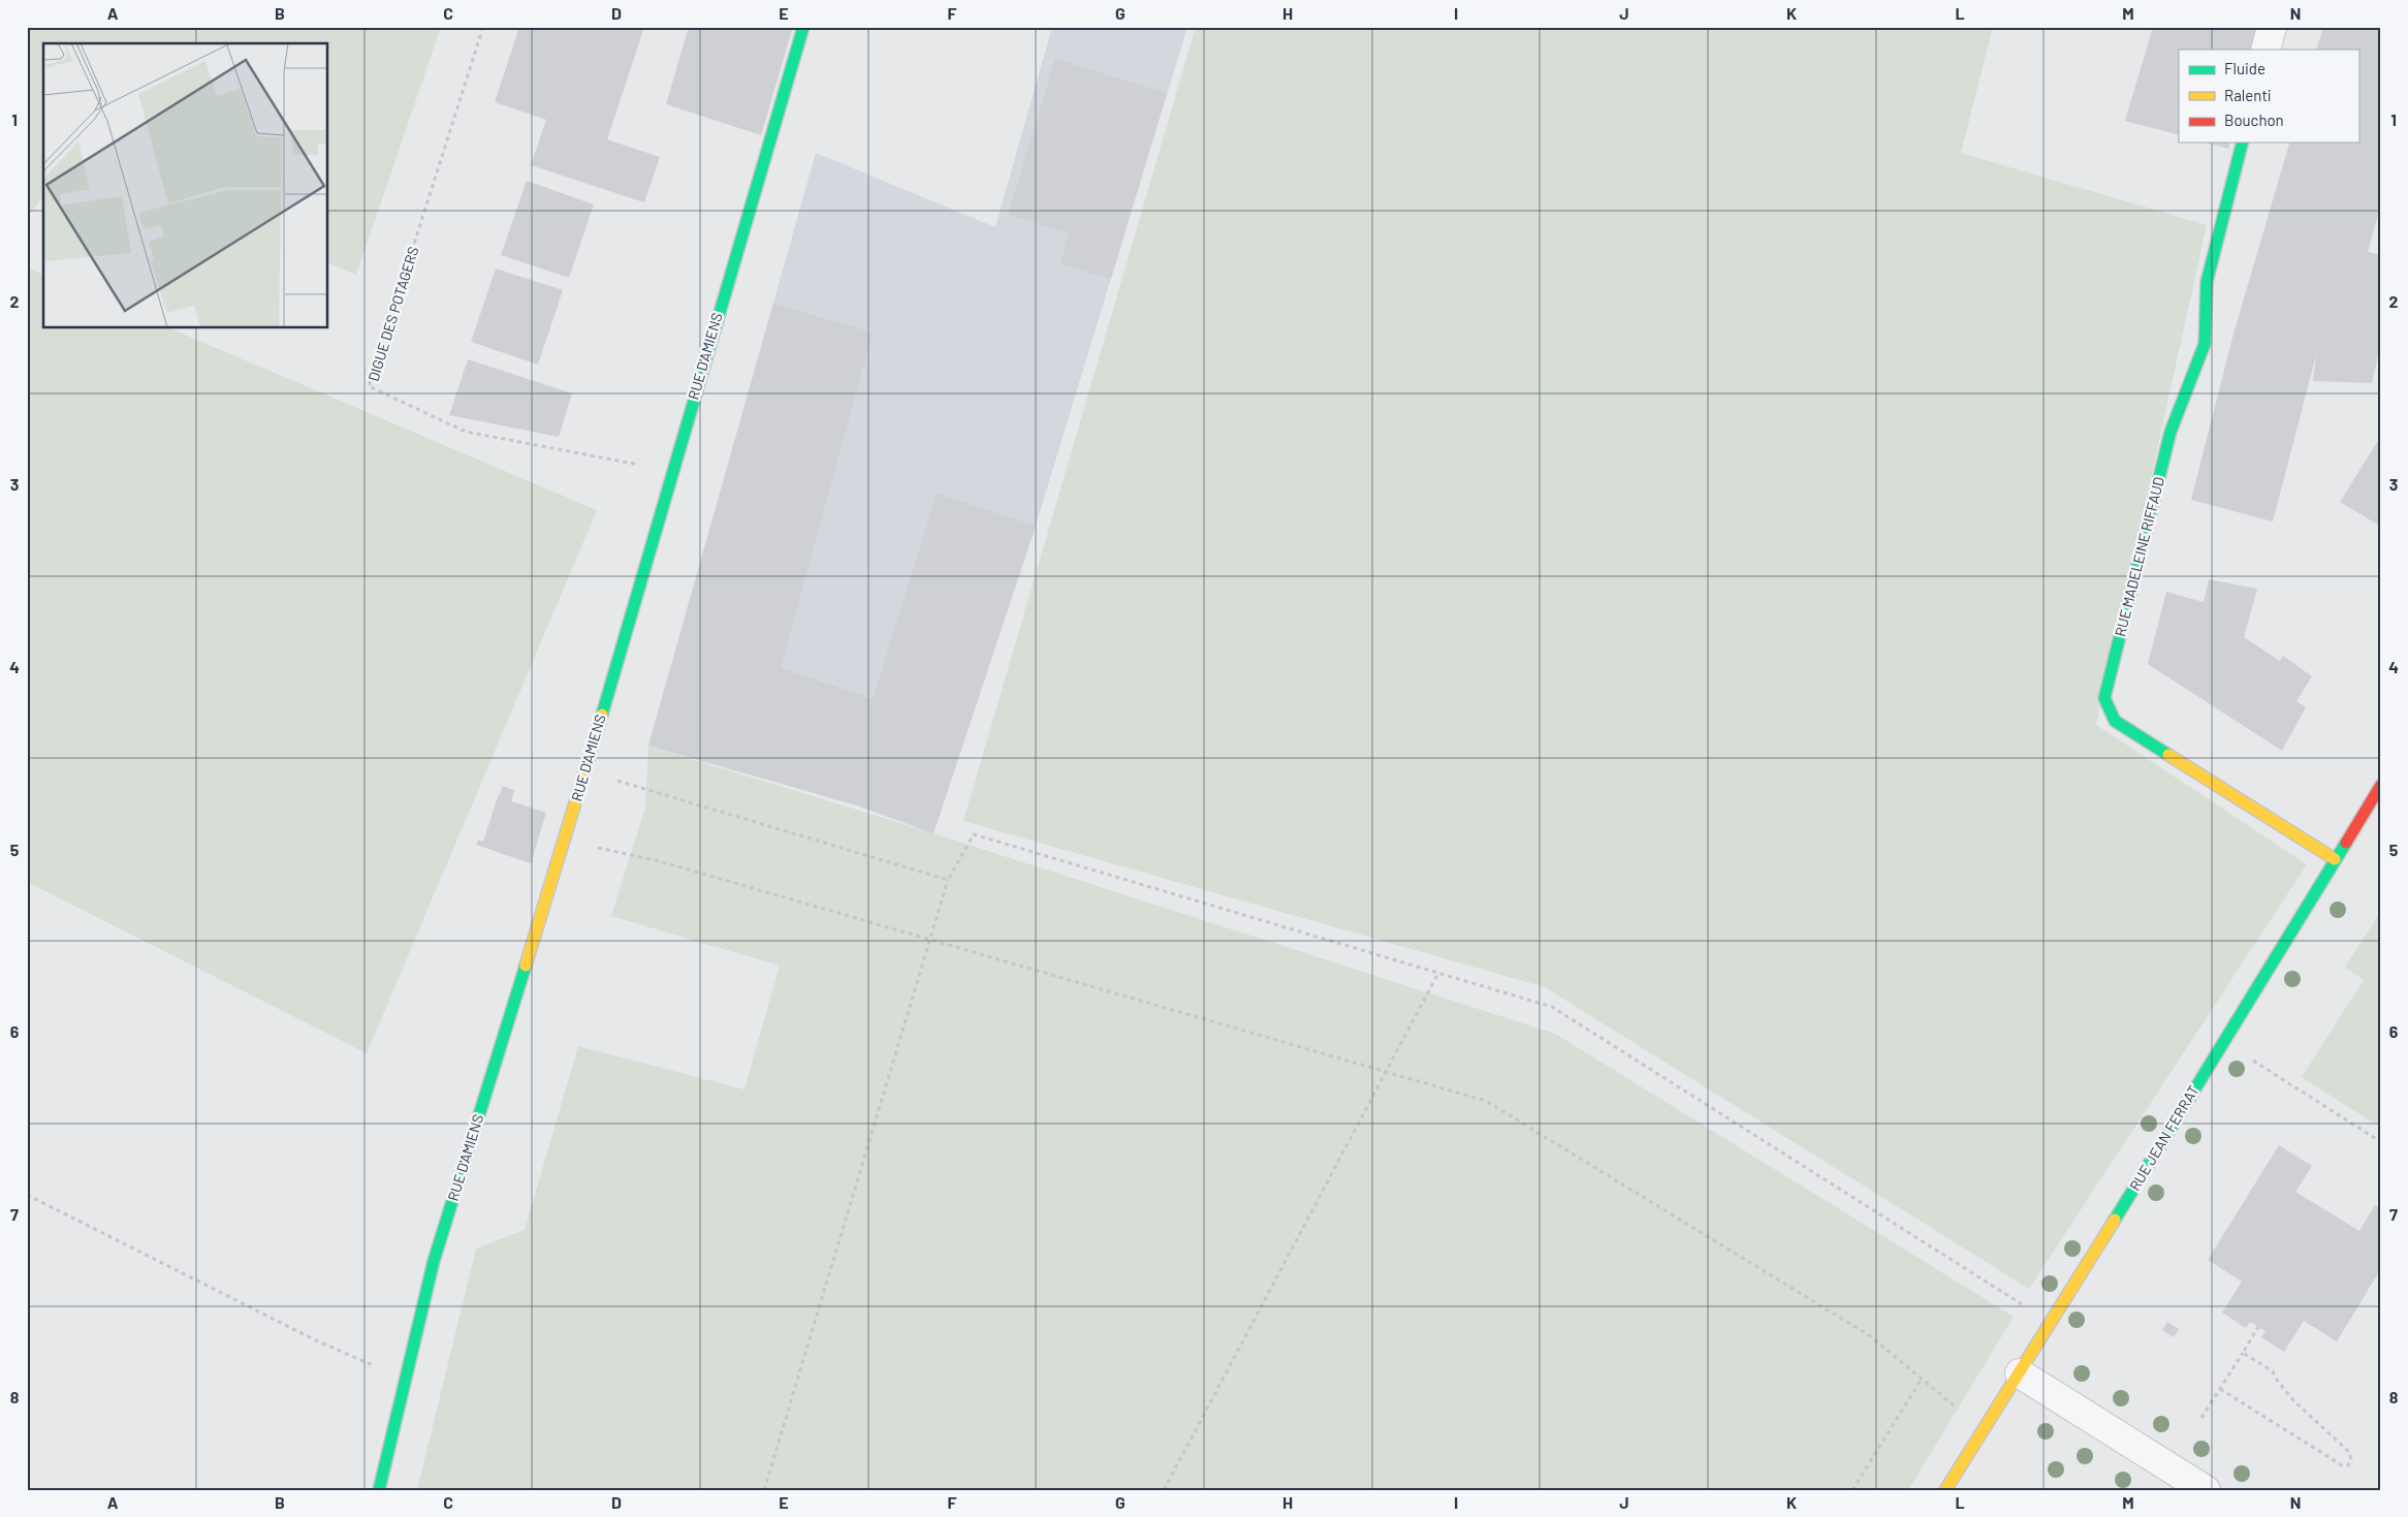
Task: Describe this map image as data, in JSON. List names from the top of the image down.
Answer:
{
  "streets": {
    "street": ["RUE D'AMIENS", "RUE MADELEINE RIFFAUD", "RUE JEAN FERRAT"],
    "path": ["DIGUE DES POTAGERS"]
  },
  "crossings": [
    ["DIGUE DES POTAGERS", "RUE D'AMIENS"],
    ["RUE MADELEINE RIFFAUD", "RUE JEAN FERRAT"]
  ],
  "legend": ["Fluide", "Ralenti", "Bouchon"],
  "grid": {
    "columns": [
      "A",
      "B",
      "C",
      "D",
      "E",
      "F",
      "G",
      "H",
      "I",
      "J",
      "K",
      "L",
      "M",
      "N"
    ],
    "rows": [
      "1",
      "2",
      "3",
      "4",
      "5",
      "6",
      "7",
      "8"
    ]
  }
}
